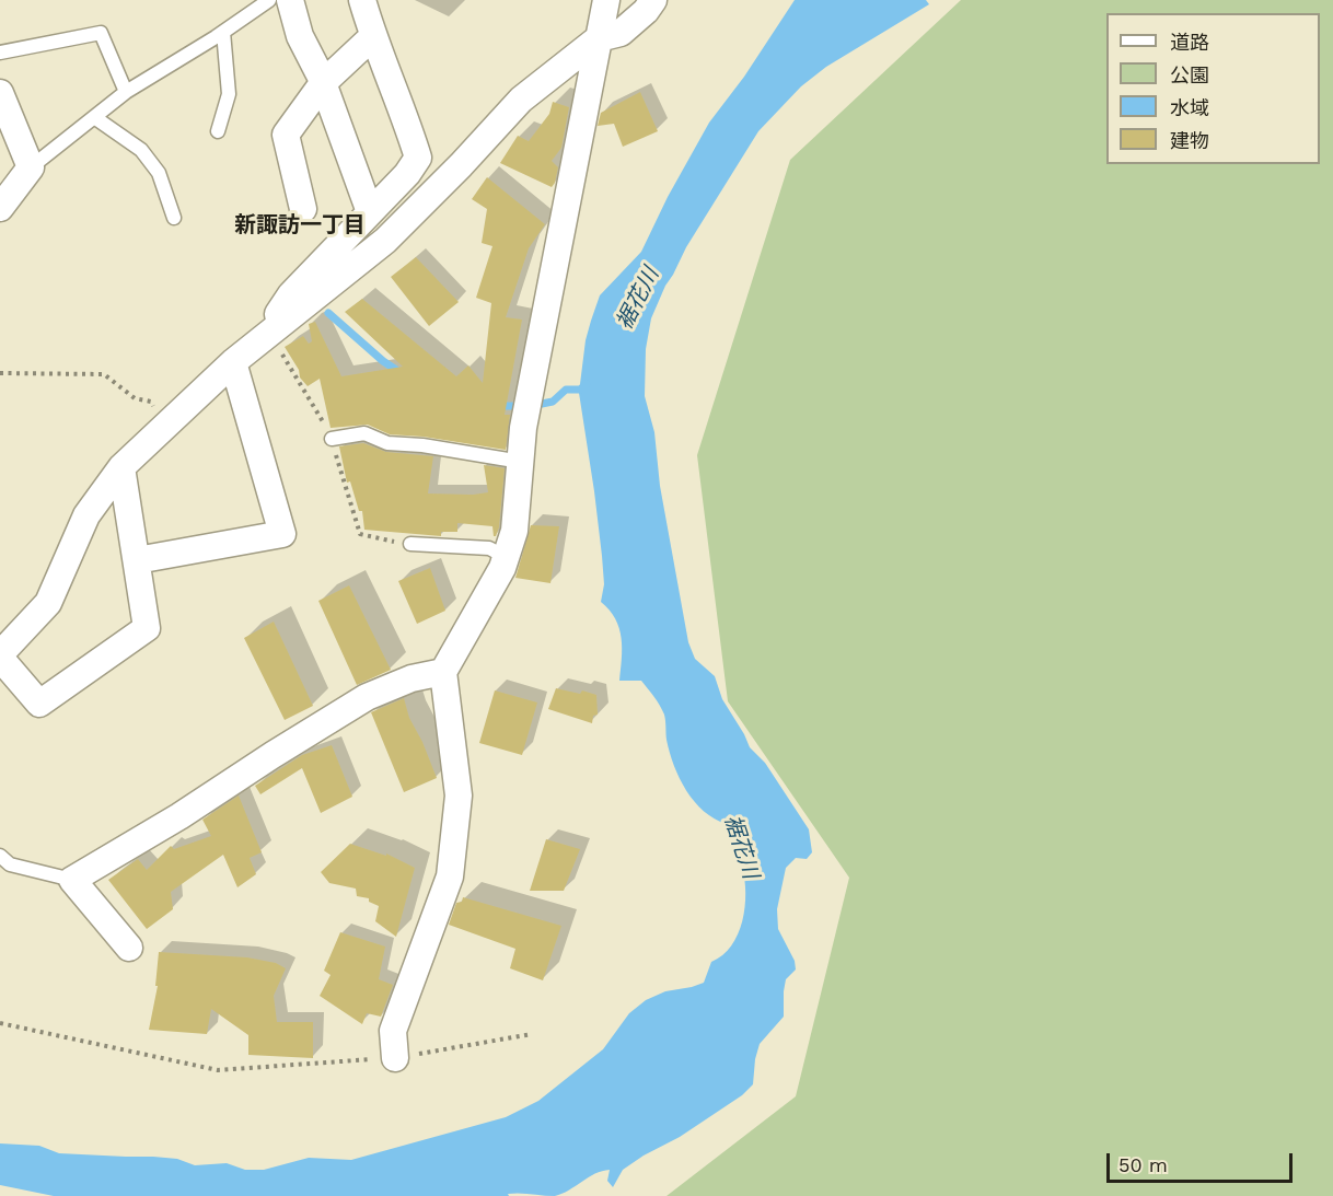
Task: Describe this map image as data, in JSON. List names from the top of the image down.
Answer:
{
  "districts": ["新諏訪一丁目"],
  "water": ["裾花川"],
  "legend": [
    "道路",
    "公園",
    "水域",
    "建物"
  ],
  "scale_bar": "50 m"
}
